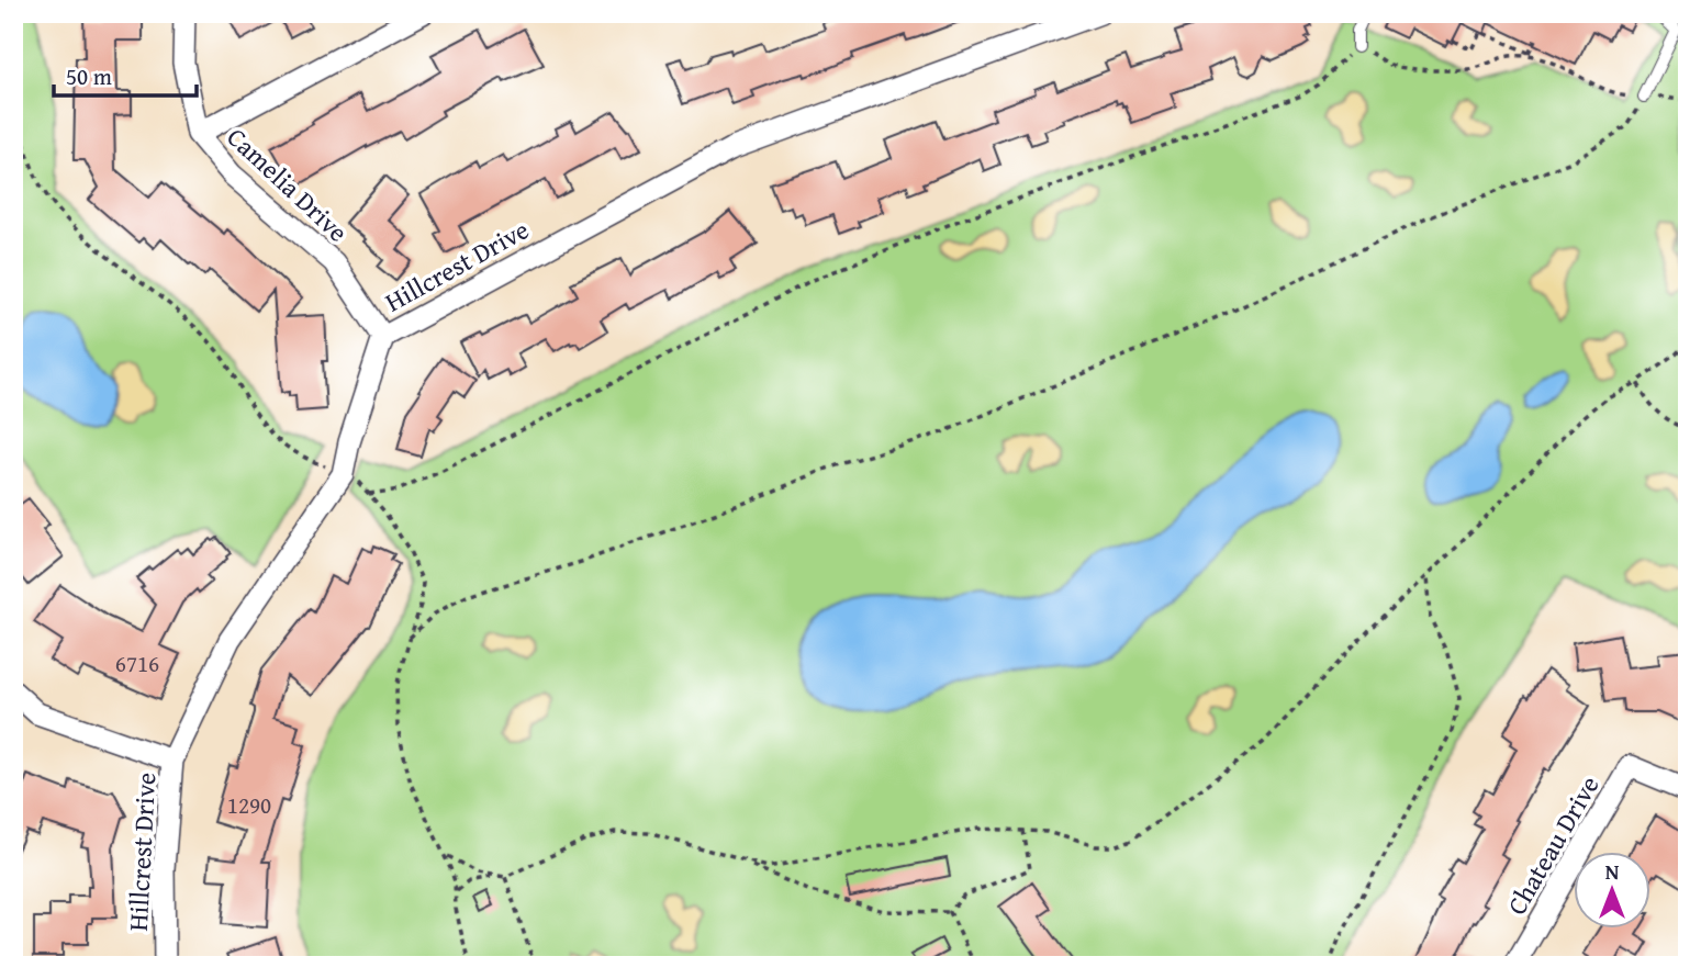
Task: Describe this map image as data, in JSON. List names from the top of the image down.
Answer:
{
  "streets": {
    "street": ["Camelia Drive", "Hillcrest Drive", "Chateau Drive"]
  },
  "crossings": [
    ["Camelia Drive", "Hillcrest Drive"]
  ],
  "house_numbers": ["6716", "1290"],
  "scale_bar": "50 m",
  "north": "top"
}
